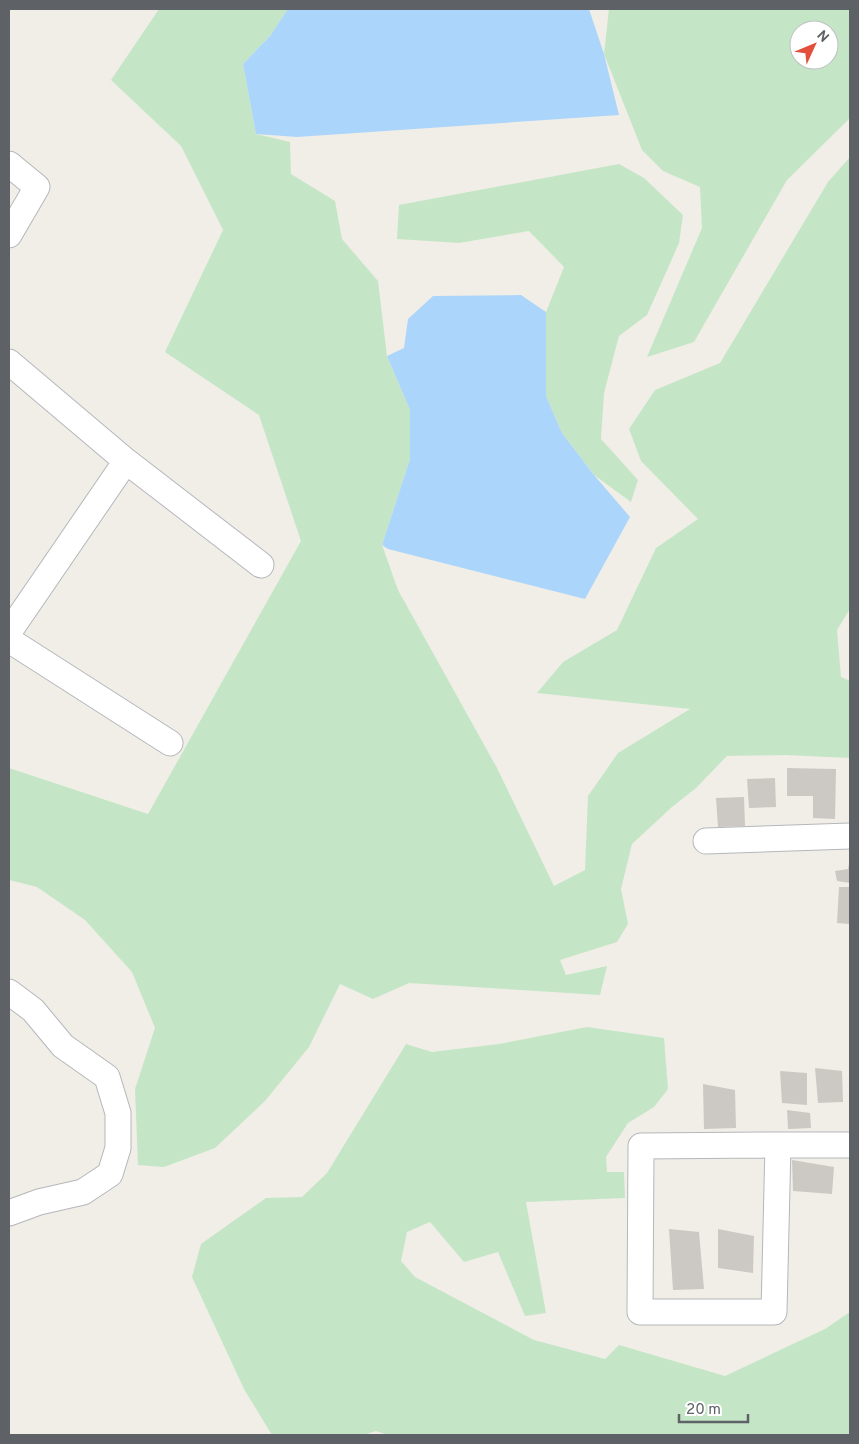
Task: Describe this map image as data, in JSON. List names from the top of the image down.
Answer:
{
  "scale_bar": "20 m",
  "north": "top right"
}
